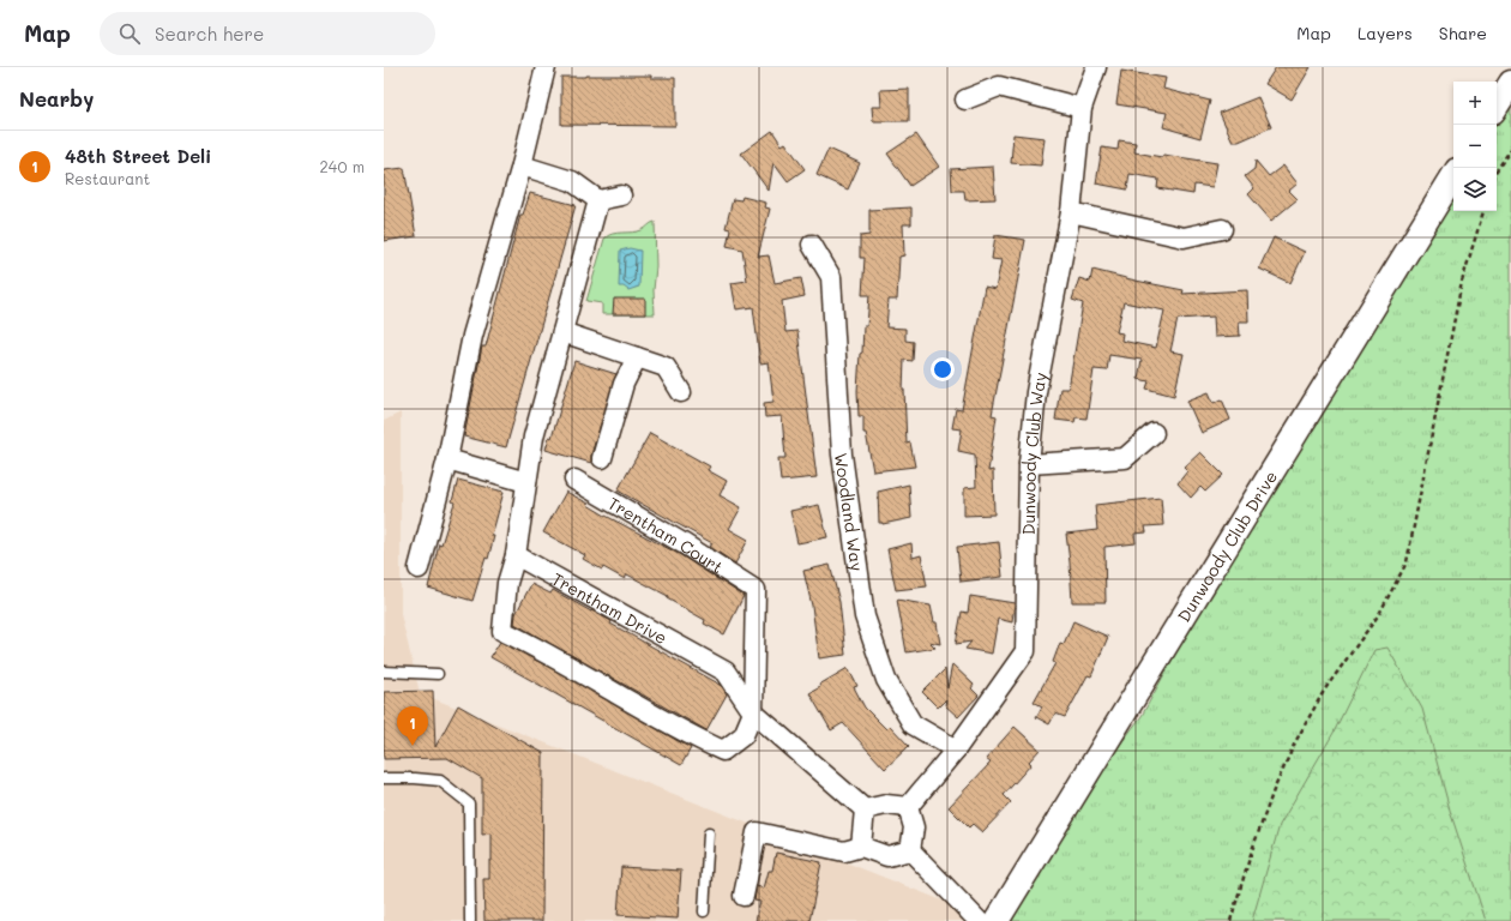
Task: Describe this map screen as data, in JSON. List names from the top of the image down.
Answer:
{
  "streets": {
    "street": [
      "Dunwoody Club Way",
      "Woodland Way",
      "Trentham Court",
      "Dunwoody Club Drive",
      "Trentham Drive"
    ]
  },
  "crossings": [
    ["Dunwoody Club Way", "Woodland Way"],
    ["Dunwoody Club Way", "Trentham Drive"],
    ["Trentham Court", "Trentham Drive"]
  ],
  "page": {
    "header": "Map",
    "search": "Search here",
    "nav": ["Map", "Layers", "Share"],
    "heading": "Nearby",
    "map_buttons": ["+", "−"],
    "list": [
      {
        "mark": "1",
        "name": "48th Street Deli",
        "note": "Restaurant",
        "value": "240 m"
      }
    ],
    "pins": "1"
  }
}
